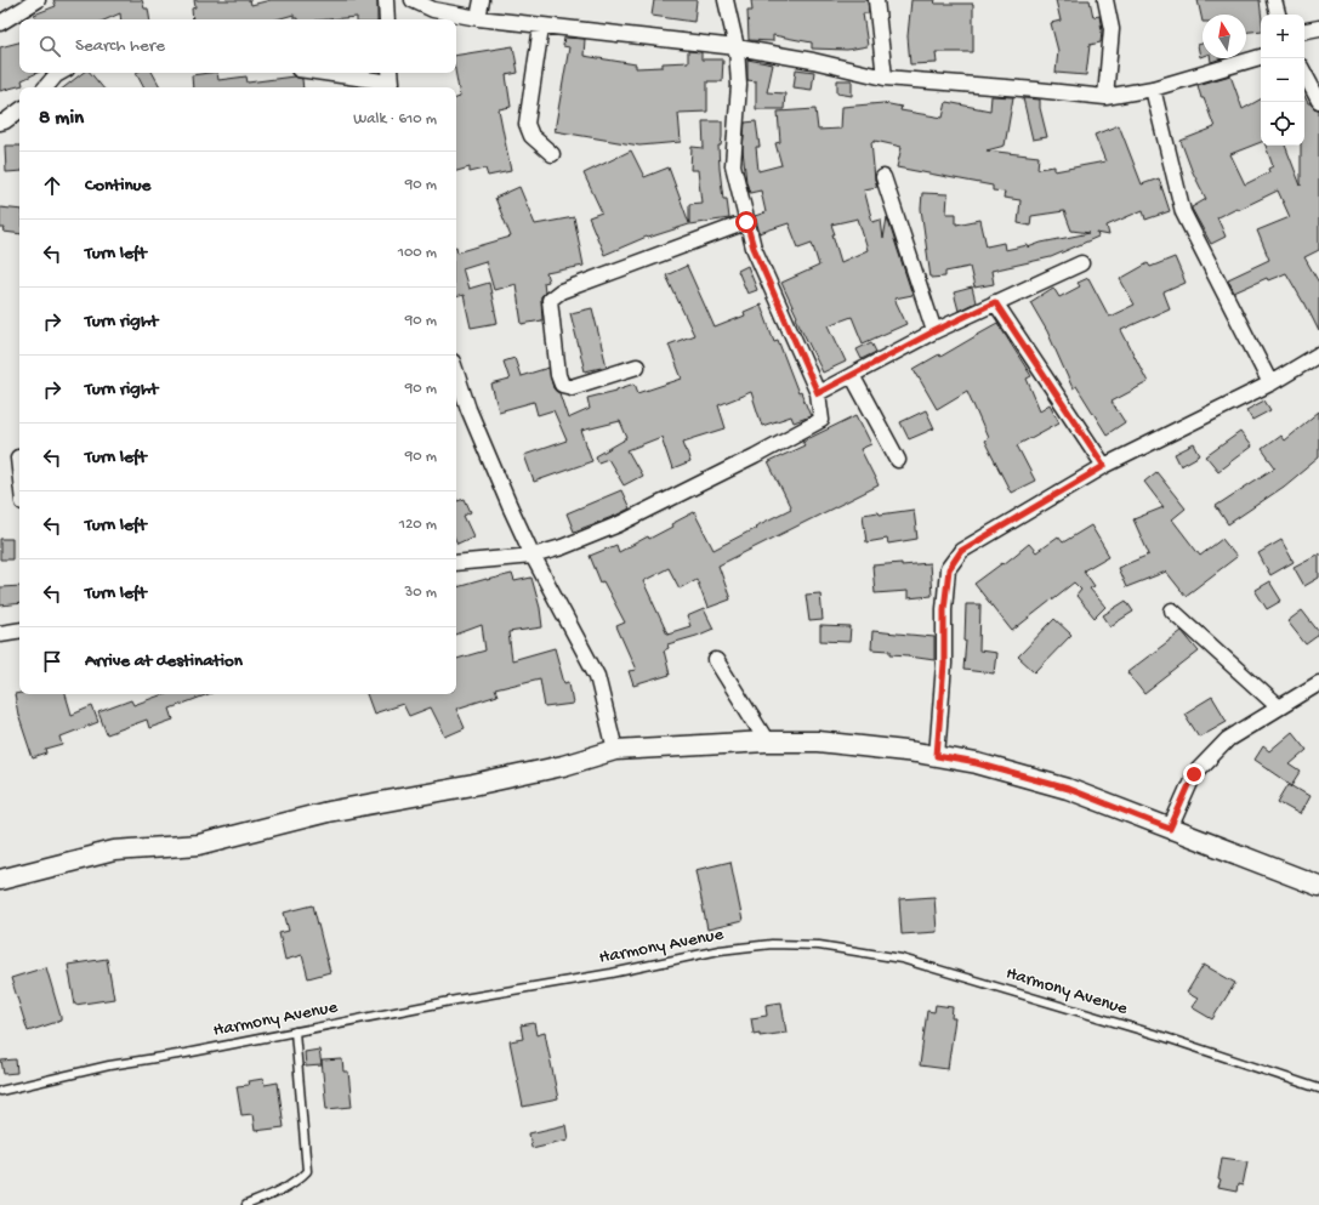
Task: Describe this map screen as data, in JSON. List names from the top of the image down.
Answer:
{
  "streets": {
    "lane": ["Harmony Avenue"]
  },
  "north": "top",
  "page": {
    "map_buttons": ["+", "−"],
    "search": "Search here",
    "heading": ["8 min", "Walk · 610 m"],
    "list": [
      ["Continue", "90 m"],
      ["Turn left", "100 m"],
      ["Turn right", "90 m"],
      ["Turn right", "90 m"],
      ["Turn left", "90 m"],
      ["Turn left", "120 m"],
      ["Turn left", "30 m"],
      "Arrive at destination"
    ]
  }
}
